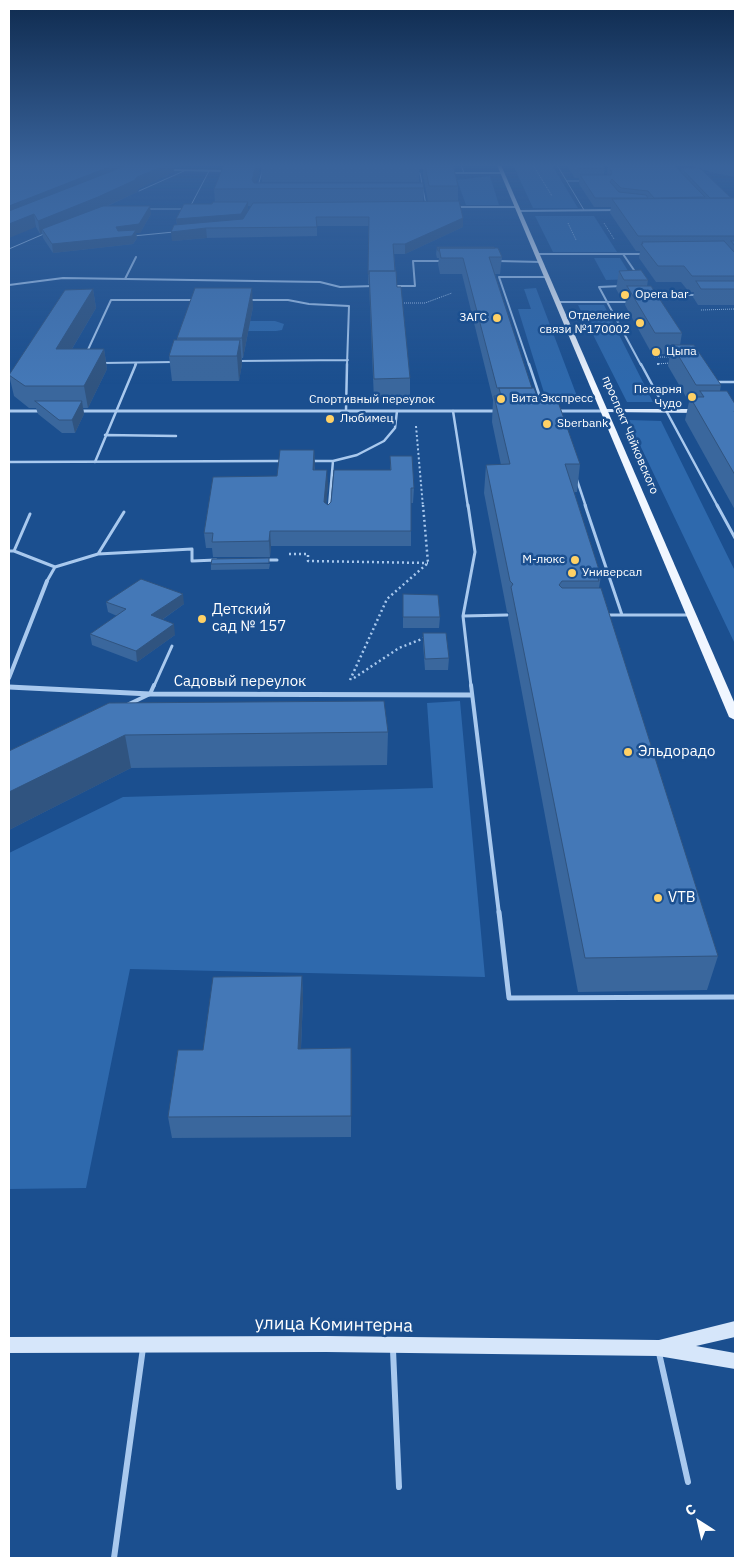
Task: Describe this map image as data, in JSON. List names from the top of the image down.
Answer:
{
  "streets": {
    "main road": ["проспект Чайковского", "улица Коминтерна"],
    "street": ["Спортивный переулок", "Садовый переулок"]
  },
  "places": [
    "Opera bar",
    "ЗАГС",
    "Отделение связи №170002",
    "Цыпа",
    "Пекарня Чудо",
    "Вита Экспресс",
    "Любимец",
    "Sberbank",
    "М-люкс",
    "Универсал",
    "Детский сад № 157",
    "Эльдорадо",
    "VTB"
  ],
  "north": "top left"
}
